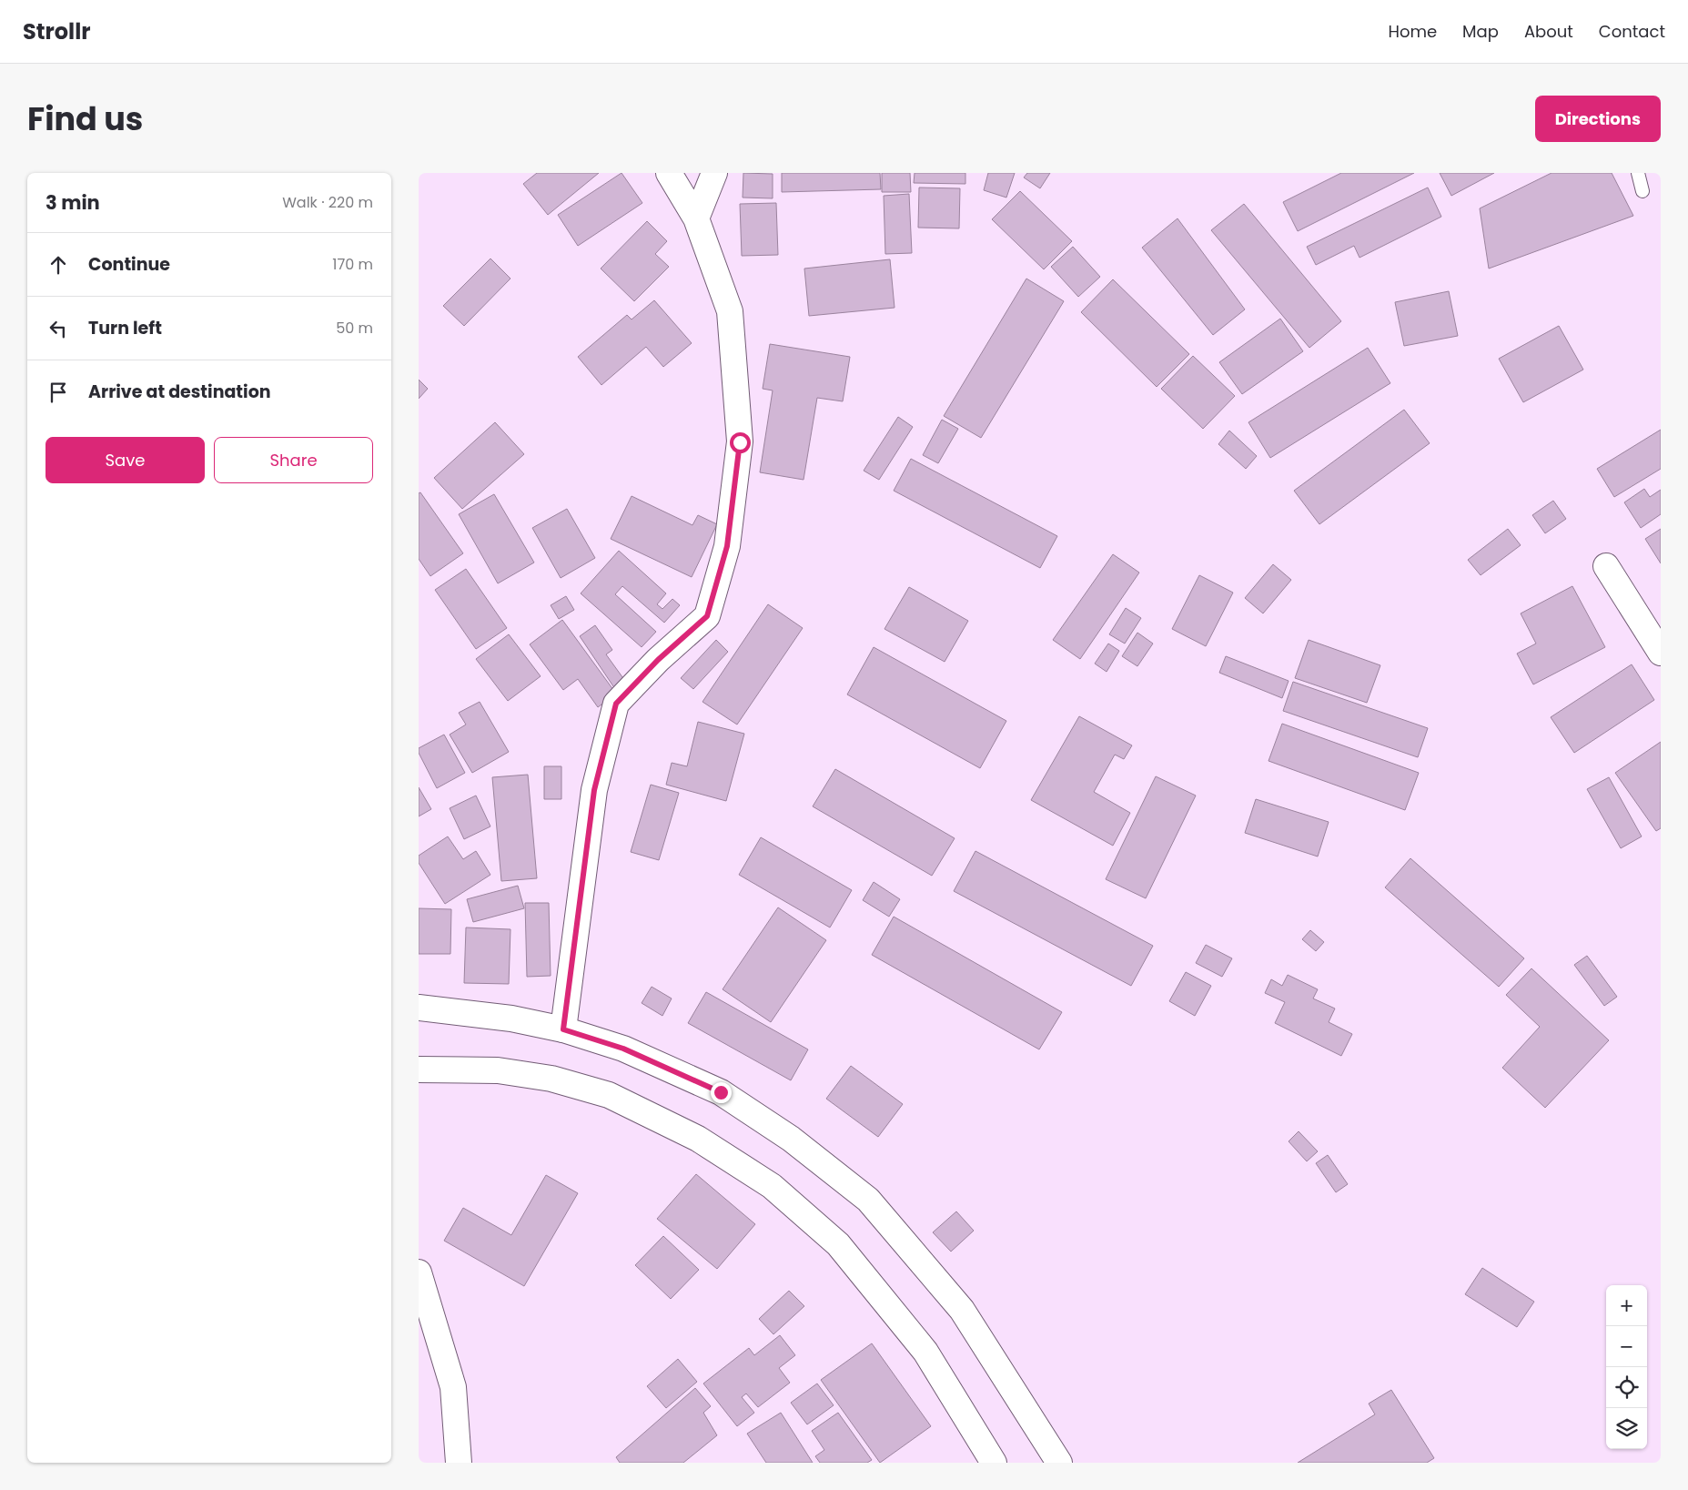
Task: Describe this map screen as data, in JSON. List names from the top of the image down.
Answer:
{
  "page": {
    "header": "Strollr",
    "nav": [
      "Home",
      "Map",
      "About",
      "Contact"
    ],
    "title": "Find us",
    "buttons": [
      "Directions",
      ["Save", "Share"]
    ],
    "heading": ["3 min", "Walk · 220 m"],
    "list": [
      ["Continue", "170 m"],
      ["Turn left", "50 m"],
      "Arrive at destination"
    ],
    "map_buttons": ["+", "−"]
  }
}
